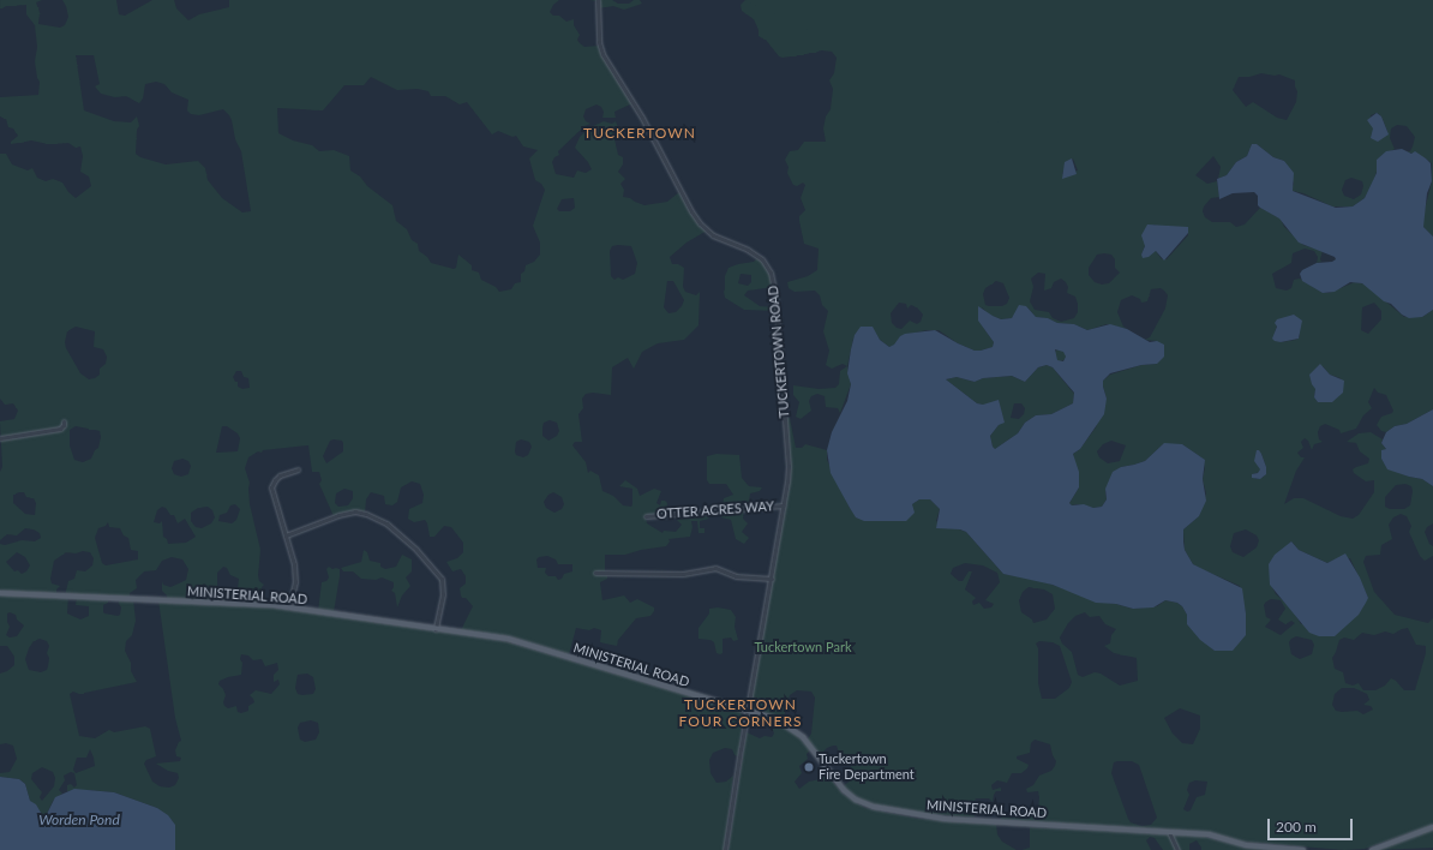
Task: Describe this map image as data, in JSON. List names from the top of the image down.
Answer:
{
  "streets": {
    "main road": ["MINISTERIAL ROAD"],
    "street": ["TUCKERTOWN ROAD", "OTTER ACRES WAY"]
  },
  "crossings": [
    ["TUCKERTOWN ROAD", "OTTER ACRES WAY"],
    ["TUCKERTOWN ROAD", "MINISTERIAL ROAD"]
  ],
  "districts": ["TUCKERTOWN", "TUCKERTOWN FOUR CORNERS"],
  "water": ["Worden Pond"],
  "parks": ["Tuckertown Park"],
  "places": ["Tuckertown Fire Department"],
  "scale_bar": "200 m"
}
